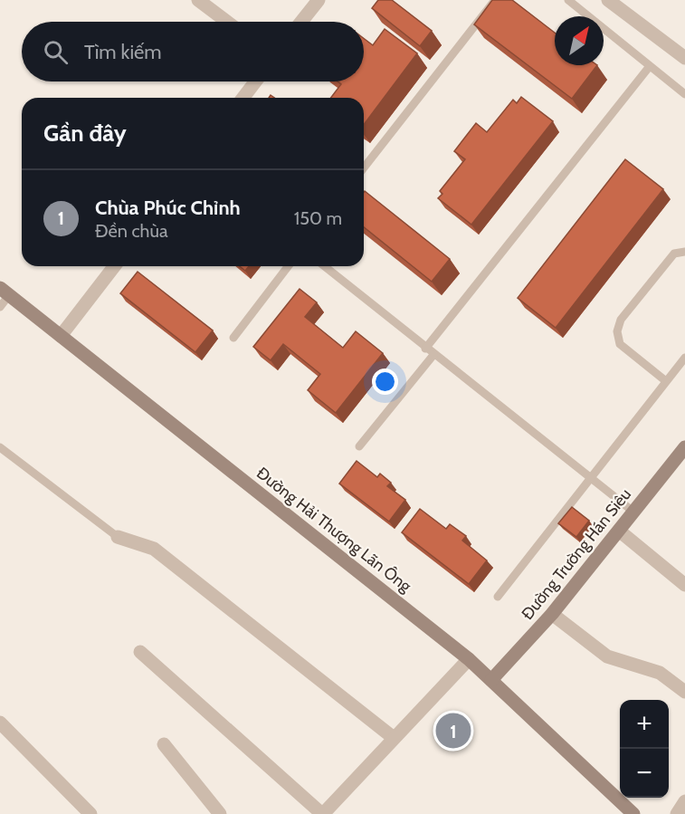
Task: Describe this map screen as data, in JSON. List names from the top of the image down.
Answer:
{
  "streets": {
    "street": ["Đường Hải Thượng Lãn Ông", "Đường Trường Hán Siêu"]
  },
  "crossings": [
    ["Đường Hải Thượng Lãn Ông", "Đường Trường Hán Siêu"]
  ],
  "north": "top right",
  "page": {
    "search": "Tìm kiếm",
    "heading": "Gần đây",
    "list": [
      {
        "mark": "1",
        "name": "Chùa Phúc Chỉnh",
        "note": "Đền chùa",
        "value": "150 m"
      }
    ],
    "map_buttons": ["+", "−"],
    "pins": "1"
  }
}
